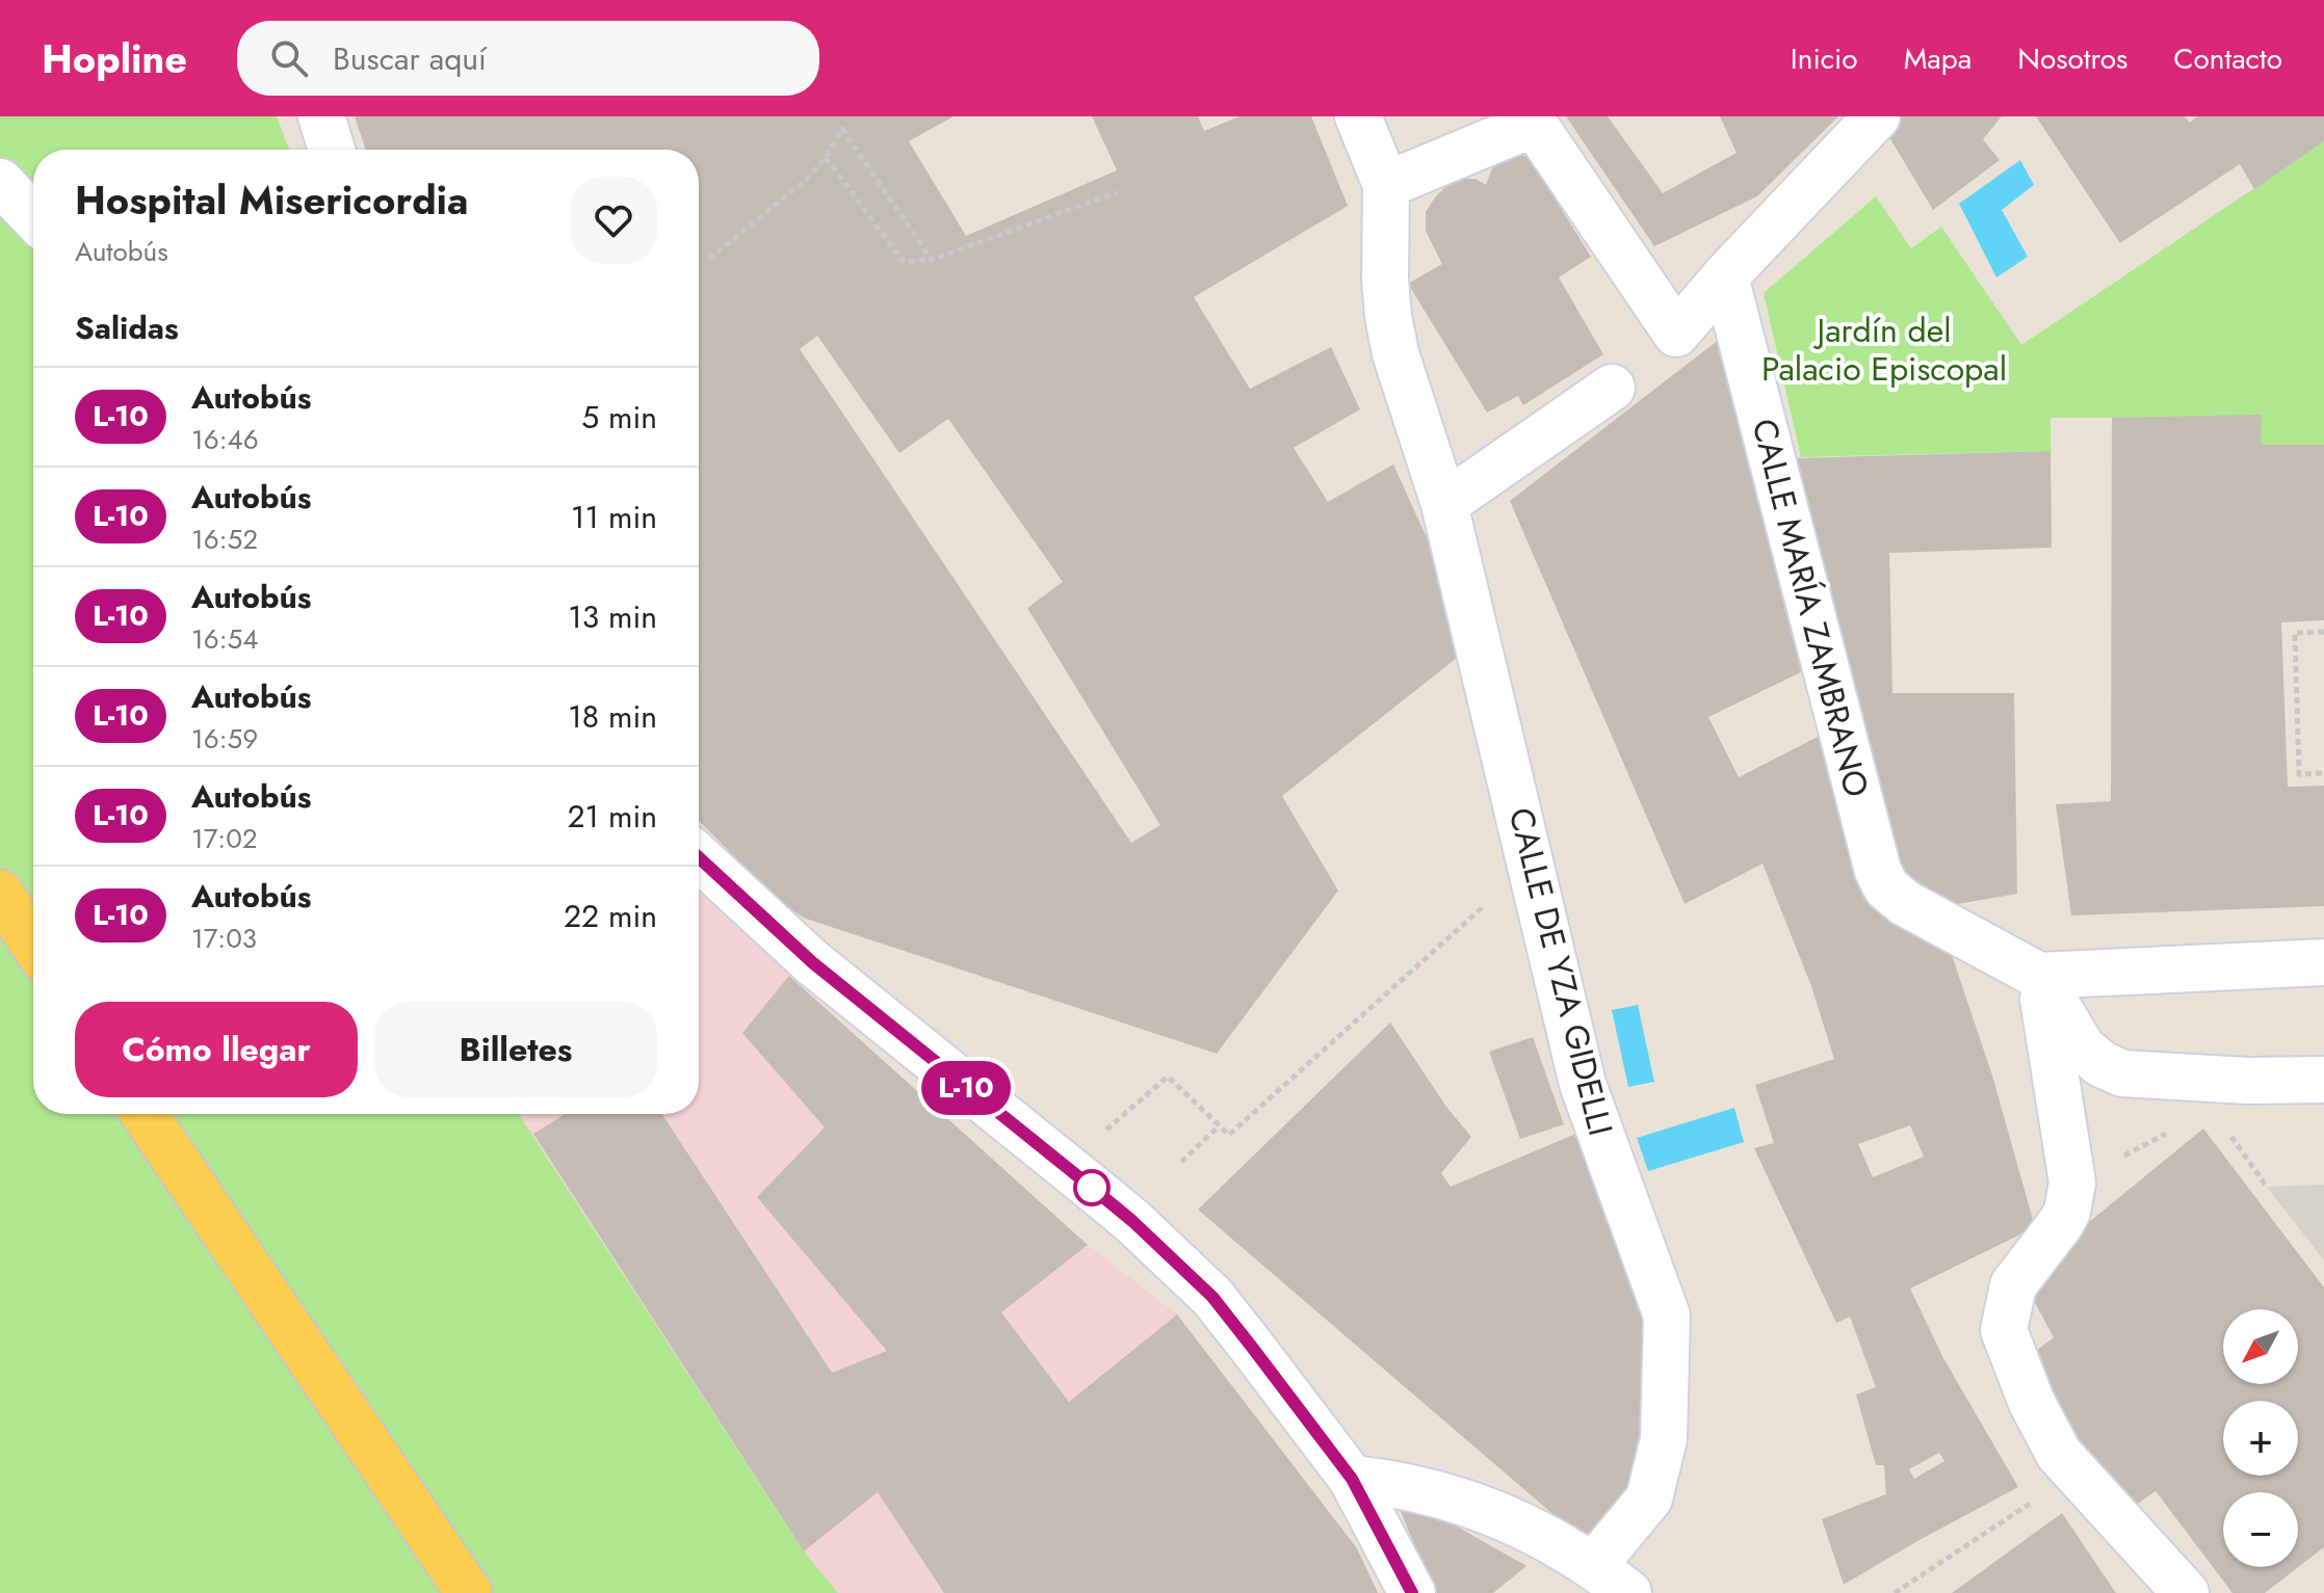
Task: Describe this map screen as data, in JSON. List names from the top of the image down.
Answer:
{
  "streets": {
    "street": ["CALLE MARÍA ZAMBRANO", "CALLE DE YZA GIDELLI"]
  },
  "parks": ["Jardín del Palacio Episcopal"],
  "lines": ["bus line L-10"],
  "north": "bottom left",
  "page": {
    "header": "Hopline",
    "search": "Buscar aquí",
    "nav": [
      "Inicio",
      "Mapa",
      "Nosotros",
      "Contacto"
    ],
    "on_map": "L-10",
    "heading": [
      ["Hospital Misericordia", "Autobús"],
      "Salidas"
    ],
    "list": [
      {
        "mark": "L-10",
        "name": "Autobús",
        "note": "16:46",
        "value": "5 min"
      },
      {
        "mark": "L-10",
        "name": "Autobús",
        "note": "16:52",
        "value": "11 min"
      },
      {
        "mark": "L-10",
        "name": "Autobús",
        "note": "16:54",
        "value": "13 min"
      },
      {
        "mark": "L-10",
        "name": "Autobús",
        "note": "16:59",
        "value": "18 min"
      },
      {
        "mark": "L-10",
        "name": "Autobús",
        "note": "17:02",
        "value": "21 min"
      },
      {
        "mark": "L-10",
        "name": "Autobús",
        "note": "17:03",
        "value": "22 min"
      }
    ],
    "buttons": ["Cómo llegar", "Billetes"],
    "map_buttons": ["+", "−"]
  }
}
